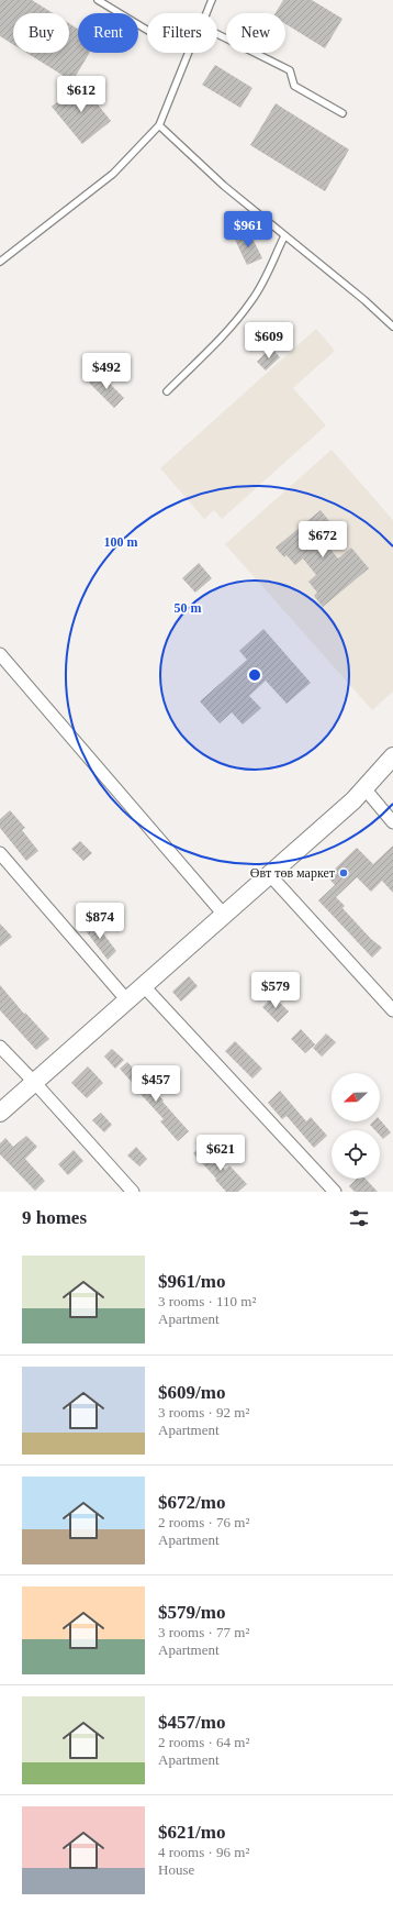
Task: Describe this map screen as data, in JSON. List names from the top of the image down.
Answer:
{
  "places": ["Өвт төв маркет"],
  "north": "left",
  "page": {
    "chip": [
      "Buy",
      "Rent",
      "Filters",
      "New"
    ],
    "price": [
      "$612",
      "$961",
      "$609",
      "$492",
      "$672",
      "$874",
      "$579",
      "$457",
      "$621"
    ],
    "heading": "9 homes",
    "list": [
      {
        "name": "$961/mo",
        "note": "3 rooms · 110 m² · Apartment"
      },
      {
        "name": "$609/mo",
        "note": "3 rooms · 92 m² · Apartment"
      },
      {
        "name": "$672/mo",
        "note": "2 rooms · 76 m² · Apartment"
      },
      {
        "name": "$579/mo",
        "note": "3 rooms · 77 m² · Apartment"
      },
      {
        "name": "$457/mo",
        "note": "2 rooms · 64 m² · Apartment"
      },
      {
        "name": "$621/mo",
        "note": "4 rooms · 96 m² · House"
      }
    ]
  },
  "rings": ["100 m", "50 m"]
}
